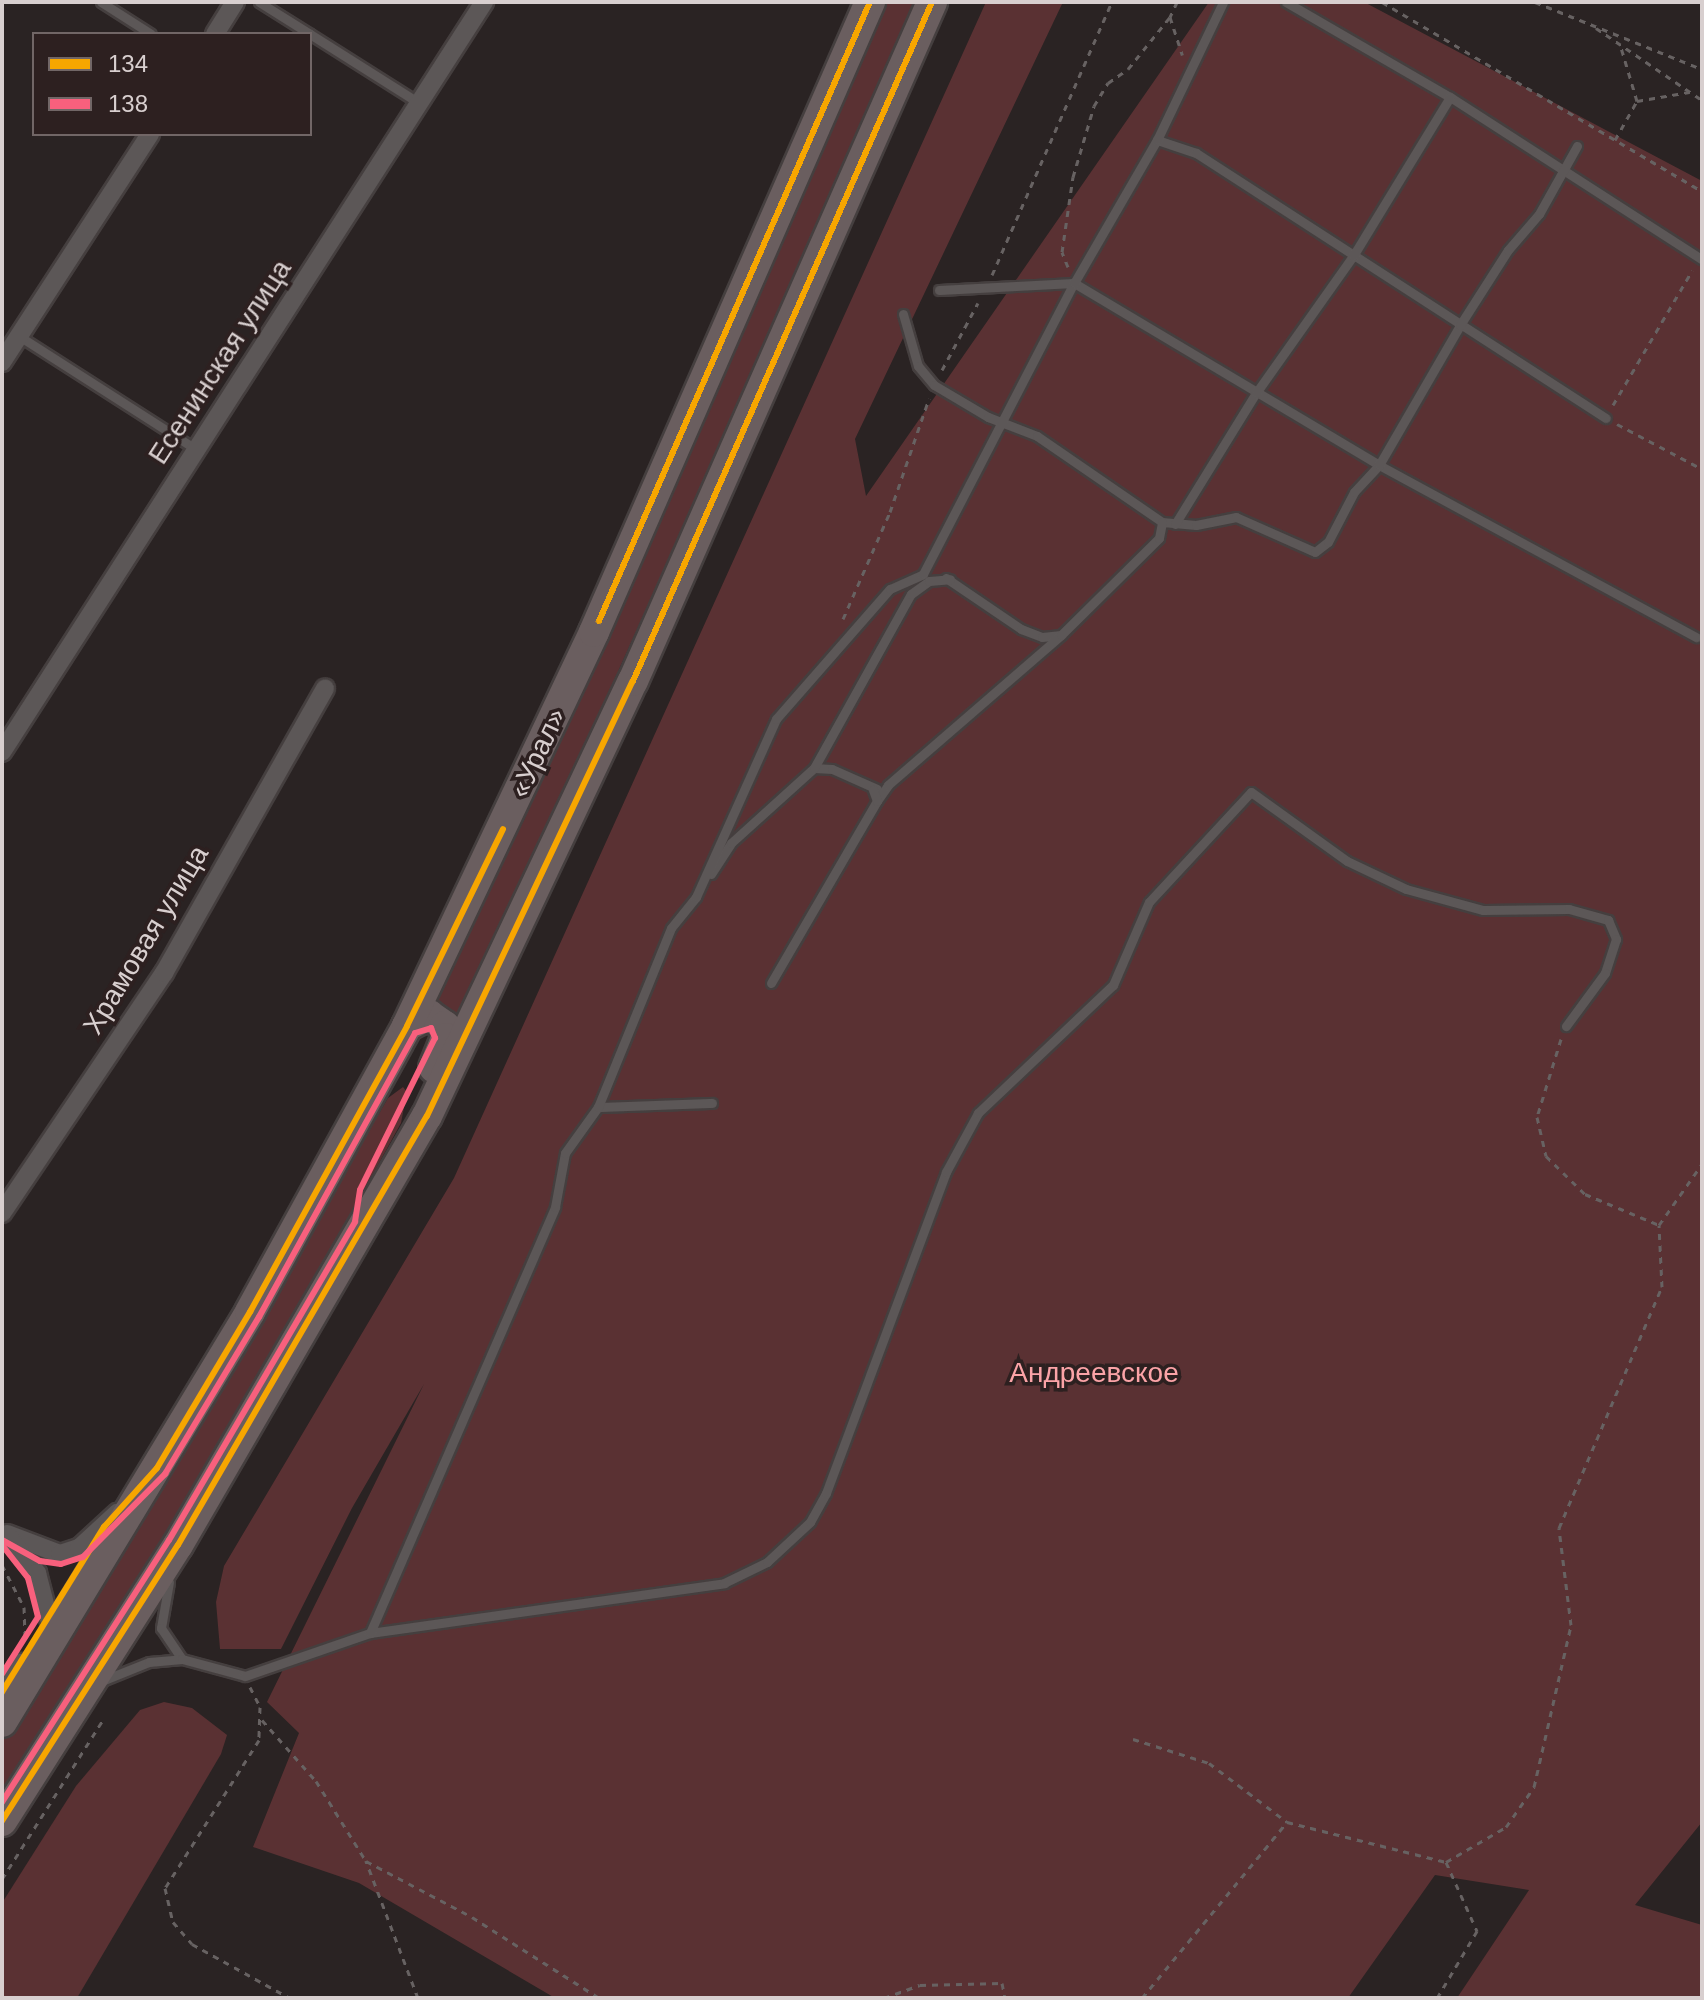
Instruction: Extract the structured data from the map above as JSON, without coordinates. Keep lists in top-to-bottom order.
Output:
{
  "streets": {
    "main road": ["«Урал»"],
    "street": ["Есенинская улица", "Храмовая улица"]
  },
  "parks": ["Андреевское"],
  "lines": ["transit line 134", "transit line 138"],
  "legend": ["134", "138"]
}
